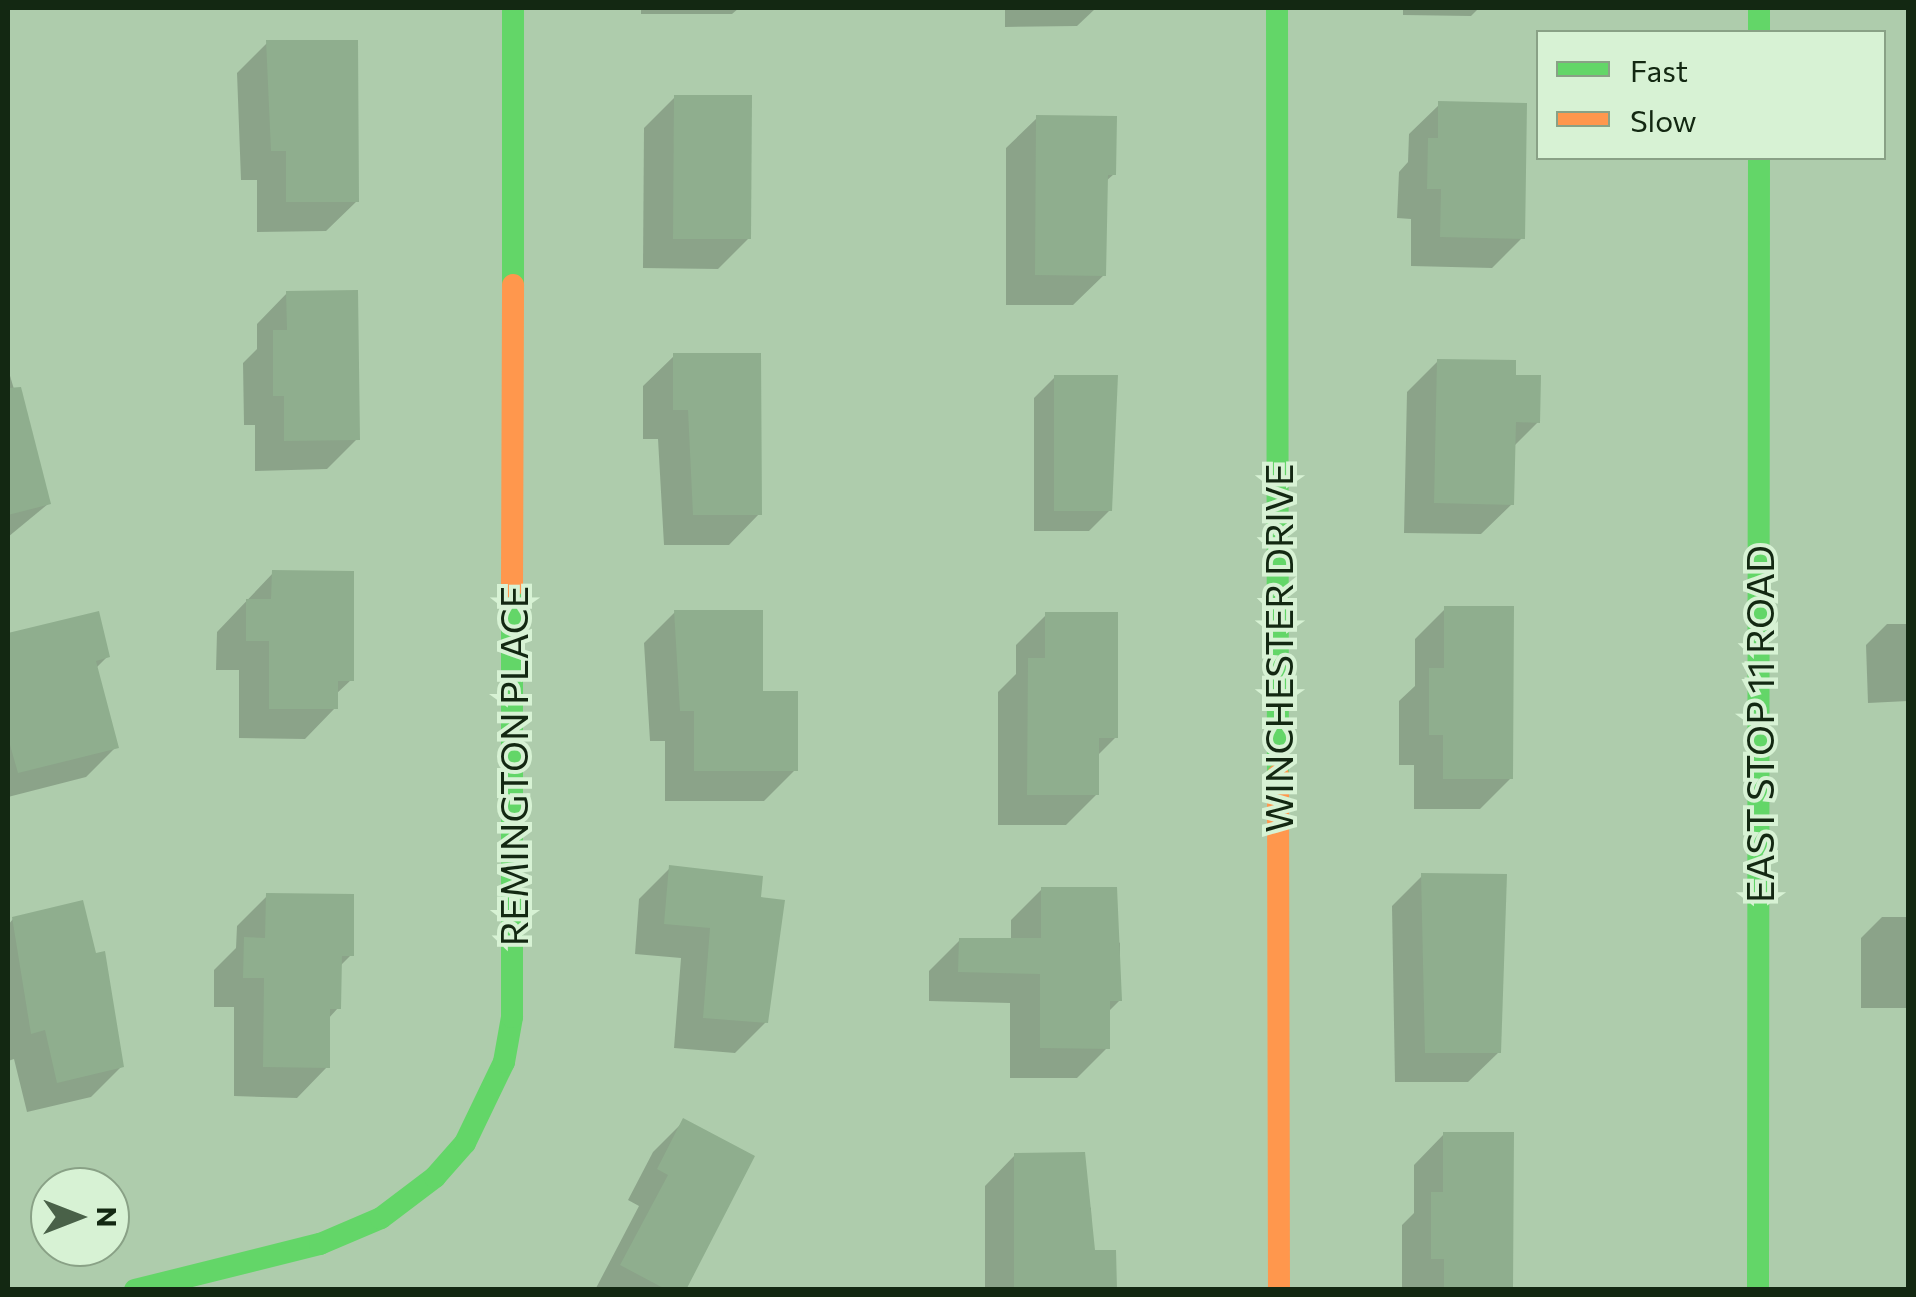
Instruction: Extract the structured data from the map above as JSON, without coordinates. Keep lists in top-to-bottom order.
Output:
{
  "streets": {
    "street": ["WINCHESTER DRIVE", "EAST STOP 11 ROAD", "REMINGTON PLACE"]
  },
  "legend": ["Fast", "Slow"],
  "north": "right"
}
